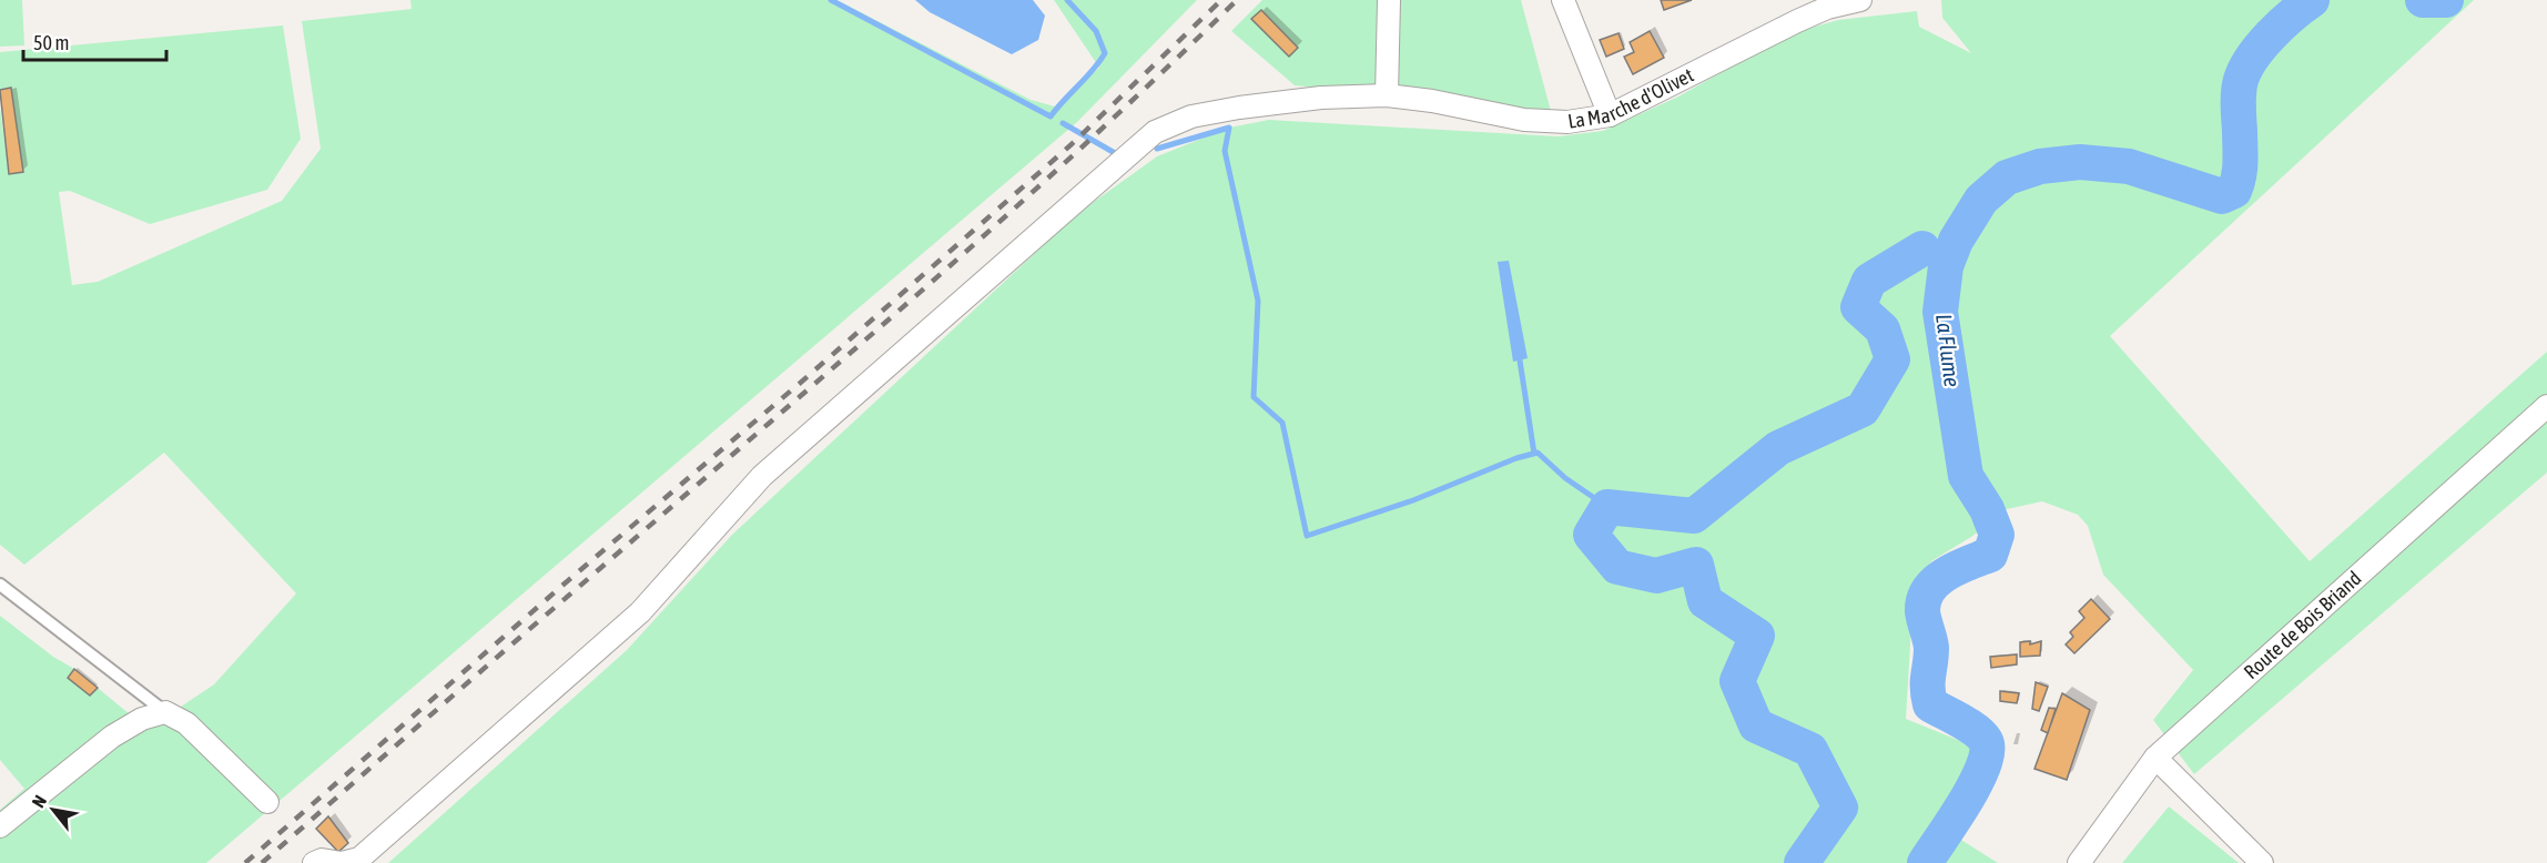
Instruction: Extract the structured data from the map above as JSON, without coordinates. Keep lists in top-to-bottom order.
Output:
{
  "streets": {
    "street": ["La Marche d'Olivet", "Route de Bois Briand"]
  },
  "water": ["La Flume"],
  "scale_bar": "50 m",
  "north": "top left"
}
